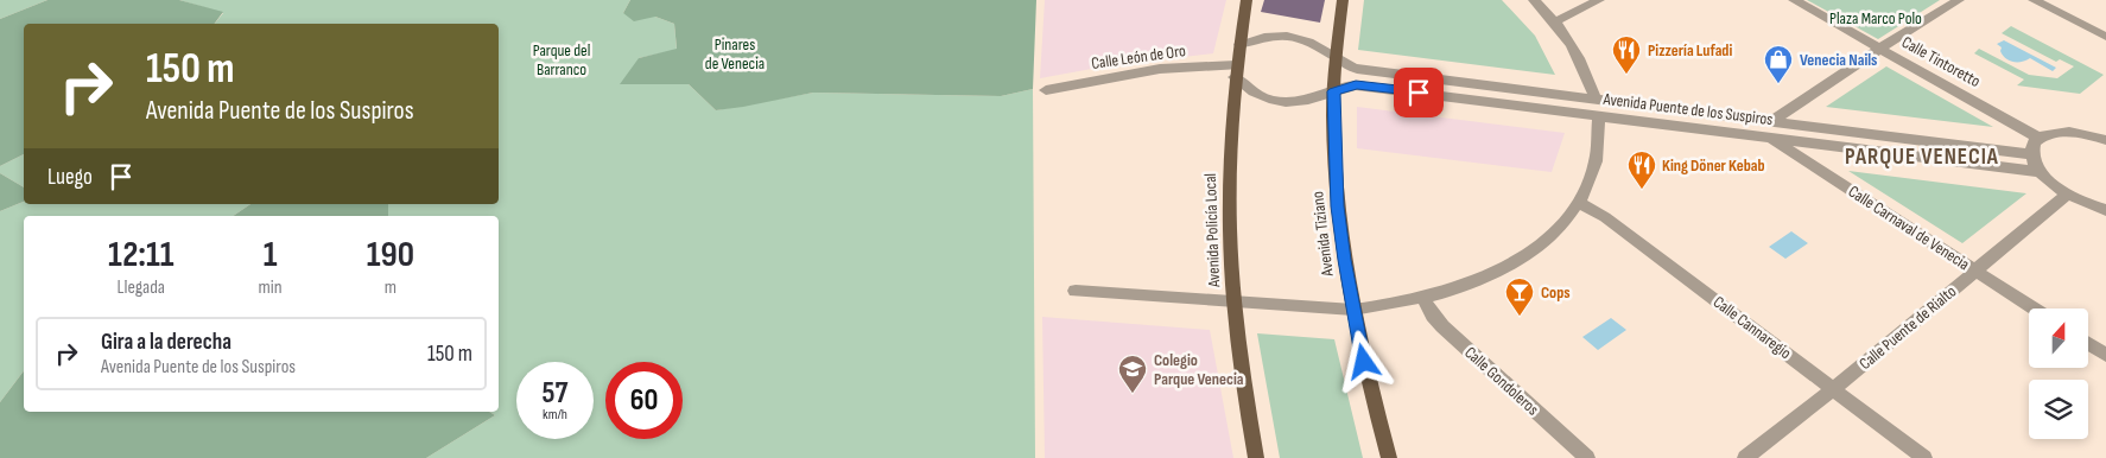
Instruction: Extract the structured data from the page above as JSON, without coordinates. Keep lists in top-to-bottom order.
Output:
{
  "streets": {
    "main road": ["Avenida Policía Local", "Avenida Tiziano"],
    "street": [
      "Calle León de Oro",
      "Calle Tintoretto",
      "Avenida Puente de los Suspiros",
      "Calle Carnaval de Venecia",
      "Calle Cannaregio",
      "Calle Puente de Rialto",
      "Calle Gondoleros"
    ]
  },
  "crossings": [
    ["Calle León de Oro", "Avenida Puente de los Suspiros"],
    ["Calle León de Oro", "Avenida Policía Local"],
    ["Calle León de Oro", "Avenida Tiziano"],
    ["Avenida Puente de los Suspiros", "Calle Carnaval de Venecia"],
    ["Avenida Puente de los Suspiros", "Avenida Policía Local"],
    ["Avenida Puente de los Suspiros", "Avenida Tiziano"],
    ["Calle Carnaval de Venecia", "Calle Puente de Rialto"],
    ["Avenida Policía Local", "Avenida Tiziano"],
    ["Calle Cannaregio", "Calle Puente de Rialto"]
  ],
  "districts": ["PARQUE VENECIA"],
  "parks": ["Plaza Marco Polo", "Pinares de Venecia", "Parque del Barranco"],
  "places": {
    "restaurant": ["Pizzería Lufadi", "King Döner Kebab"],
    "shop": ["Venecia Nails"],
    "bar": ["Cops"],
    "school or university": ["Colegio Parque Venecia"]
  },
  "north": "top",
  "page": {
    "turn": ["150 m", "Avenida Puente de los Suspiros"],
    "then": "Luego",
    "eta": [
      "12:11",
      "Llegada",
      "1",
      "min",
      "190",
      "m"
    ],
    "list": [
      {
        "name": "Gira a la derecha",
        "note": "Avenida Puente de los Suspiros",
        "value": "150 m"
      }
    ],
    "speed": "57 km/h",
    "limit": "60"
  }
}
